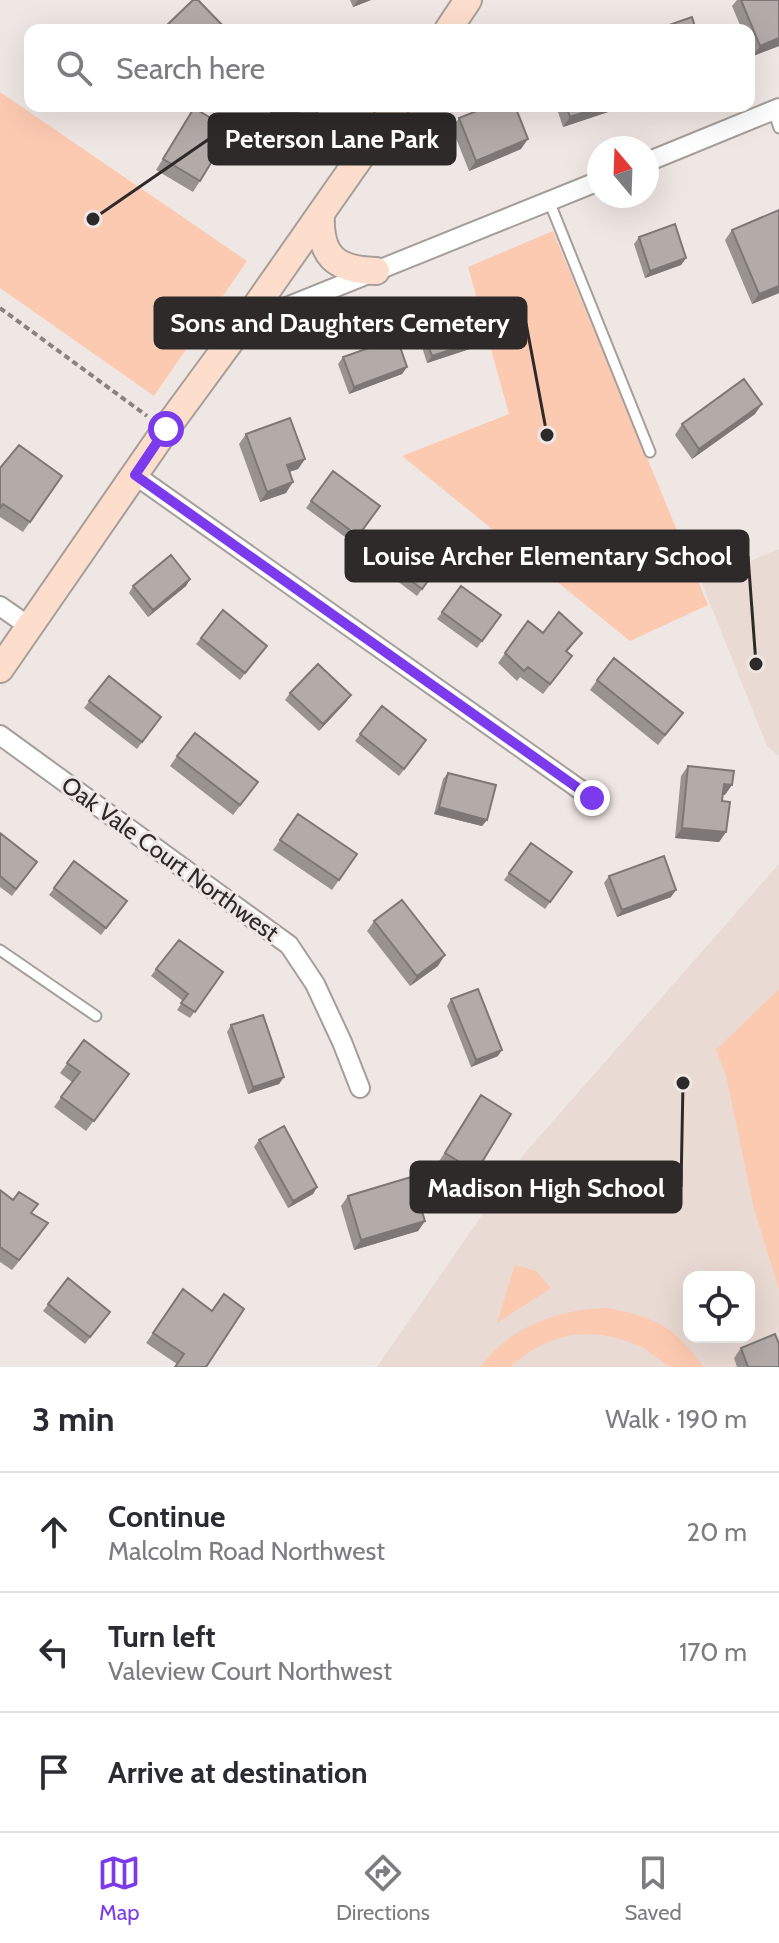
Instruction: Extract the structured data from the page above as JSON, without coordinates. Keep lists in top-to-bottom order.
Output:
{
  "streets": {
    "street": ["Oak Vale Court Northwest"]
  },
  "places": [
    "Peterson Lane Park",
    "Sons and Daughters Cemetery",
    "Louise Archer Elementary School",
    "Madison High School"
  ],
  "north": "top",
  "page": {
    "search": "Search here",
    "heading": ["3 min", "Walk · 190 m"],
    "list": [
      ["Continue", "Malcolm Road Northwest", "20 m"],
      ["Turn left", "Valeview Court Northwest", "170 m"],
      "Arrive at destination"
    ],
    "nav": ["Map", "Directions", "Saved"]
  }
}
